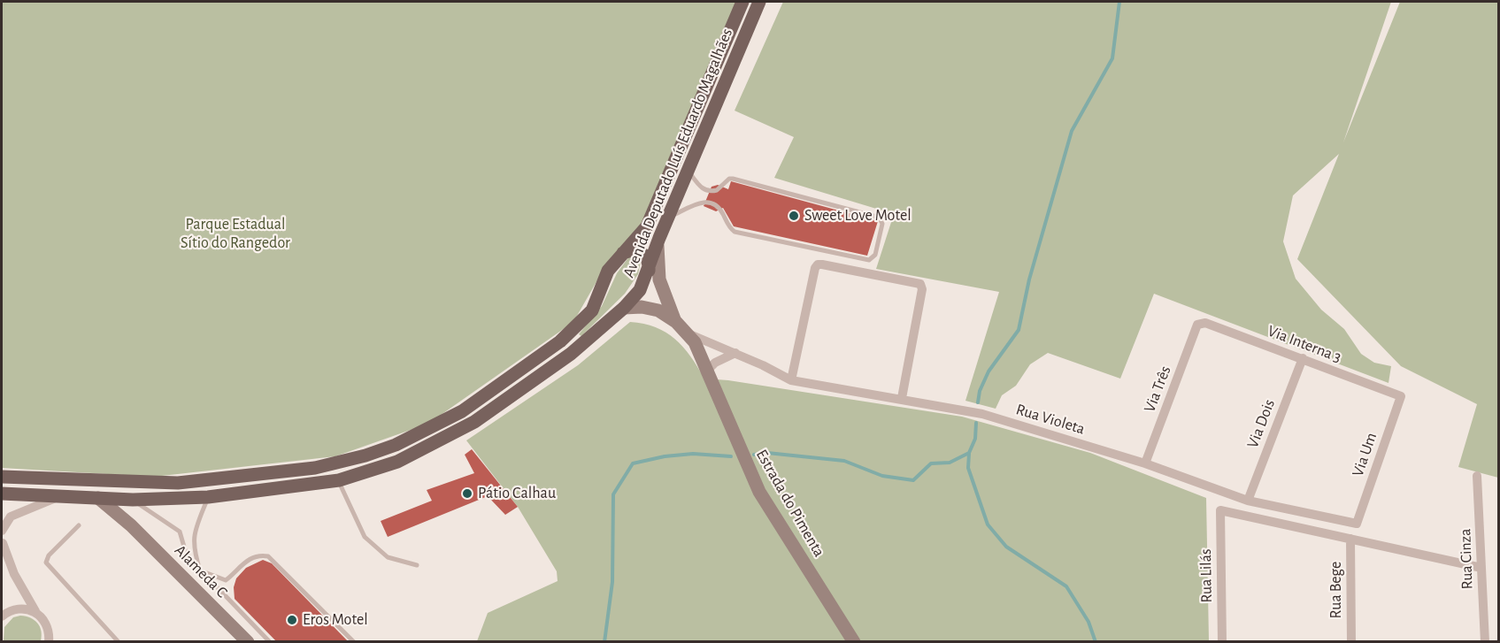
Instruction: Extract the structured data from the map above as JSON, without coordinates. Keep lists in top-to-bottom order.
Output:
{
  "streets": {
    "main road": ["Avenida Deputado Luís Eduardo Magalhães", "Estrada do Pimenta", "Alameda C"],
    "street": [
      "Via Interna 3",
      "Via Três",
      "Rua Violeta",
      "Via Dois",
      "Via Um",
      "Rua Cinza",
      "Rua Lilás",
      "Rua Bege"
    ]
  },
  "crossings": [
    ["Avenida Deputado Luís Eduardo Magalhães", "Estrada do Pimenta"],
    ["Avenida Deputado Luís Eduardo Magalhães", "Alameda C"],
    ["Via Interna 3", "Via Três"],
    ["Via Interna 3", "Via Dois"],
    ["Via Interna 3", "Via Um"],
    ["Via Três", "Rua Violeta"],
    ["Rua Violeta", "Via Dois"],
    ["Rua Violeta", "Via Um"],
    ["Rua Violeta", "Estrada do Pimenta"],
    ["Rua Lilás", "Rua Bege"]
  ],
  "parks": ["Parque Estadual Sítio do Rangedor"],
  "places": ["Sweet Love Motel", "Pátio Calhau", "Eros Motel"]
}
